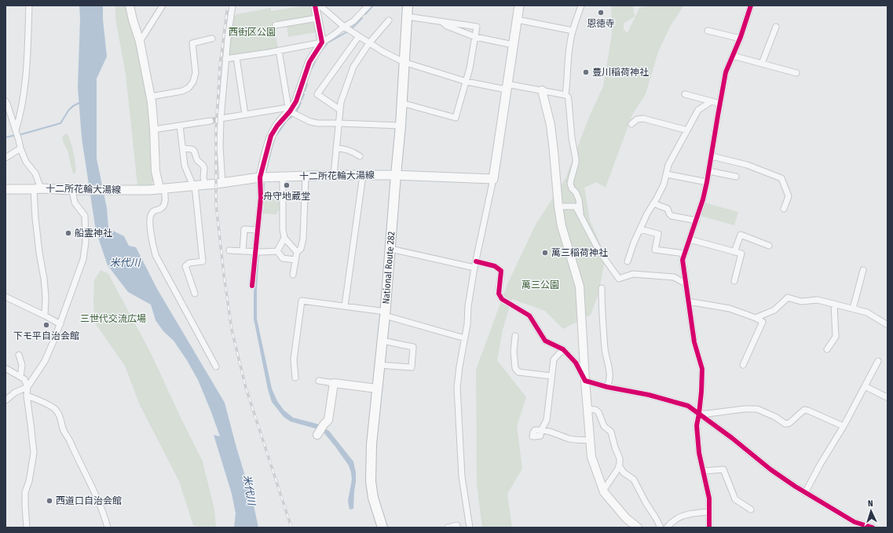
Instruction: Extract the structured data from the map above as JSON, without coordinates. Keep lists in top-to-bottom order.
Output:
{
  "streets": {
    "highway": ["National Route 282"],
    "main road": ["十二所花輪大湯線"]
  },
  "crossings": [
    ["十二所花輪大湯線", "National Route 282"]
  ],
  "water": ["米代川"],
  "parks": ["西街区公園", "萬三公園", "三世代交流広場"],
  "places": [
    "恩徳寺",
    "豊川稲荷神社",
    "舟守地蔵堂",
    "船霊神社",
    "萬三稲荷神社",
    "下モ平自治会館",
    "西道口自治会館"
  ],
  "north": "top"
}
